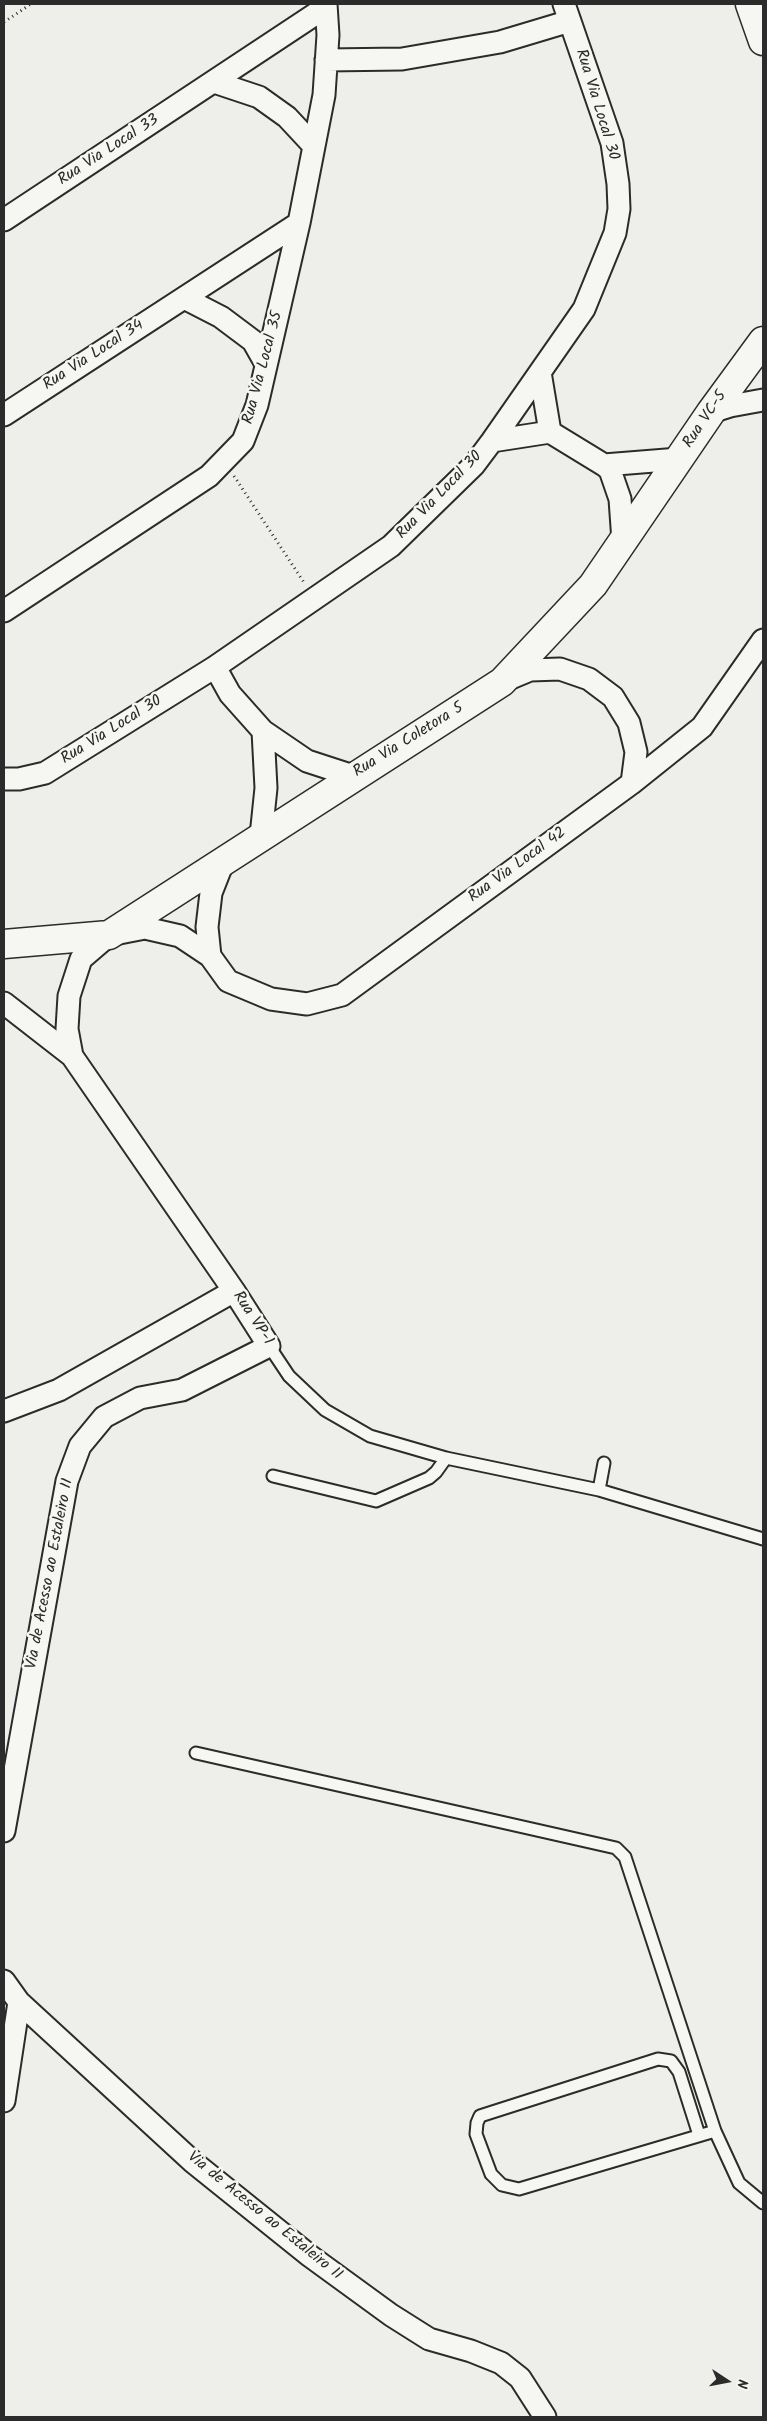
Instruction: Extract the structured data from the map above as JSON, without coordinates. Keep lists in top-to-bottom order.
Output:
{
  "streets": {
    "street": [
      "Rua Via Local 30",
      "Rua Via Local 33",
      "Rua Via Local 34",
      "Rua Via Local 35",
      "Rua VC-5",
      "Rua Via Coletora 5",
      "Rua Via Local 42",
      "Rua VP-1",
      "Via de Acesso ao Estaleiro II"
    ]
  },
  "crossings": [
    ["Rua Via Local 33", "Rua Via Local 35"],
    ["Rua Via Local 34", "Rua Via Local 35"],
    ["Rua VC-5", "Rua Via Coletora 5"],
    ["Rua Via Coletora 5", "Rua VP-1"],
    ["Rua VP-1", "Via de Acesso ao Estaleiro II"]
  ],
  "north": "right"
}
